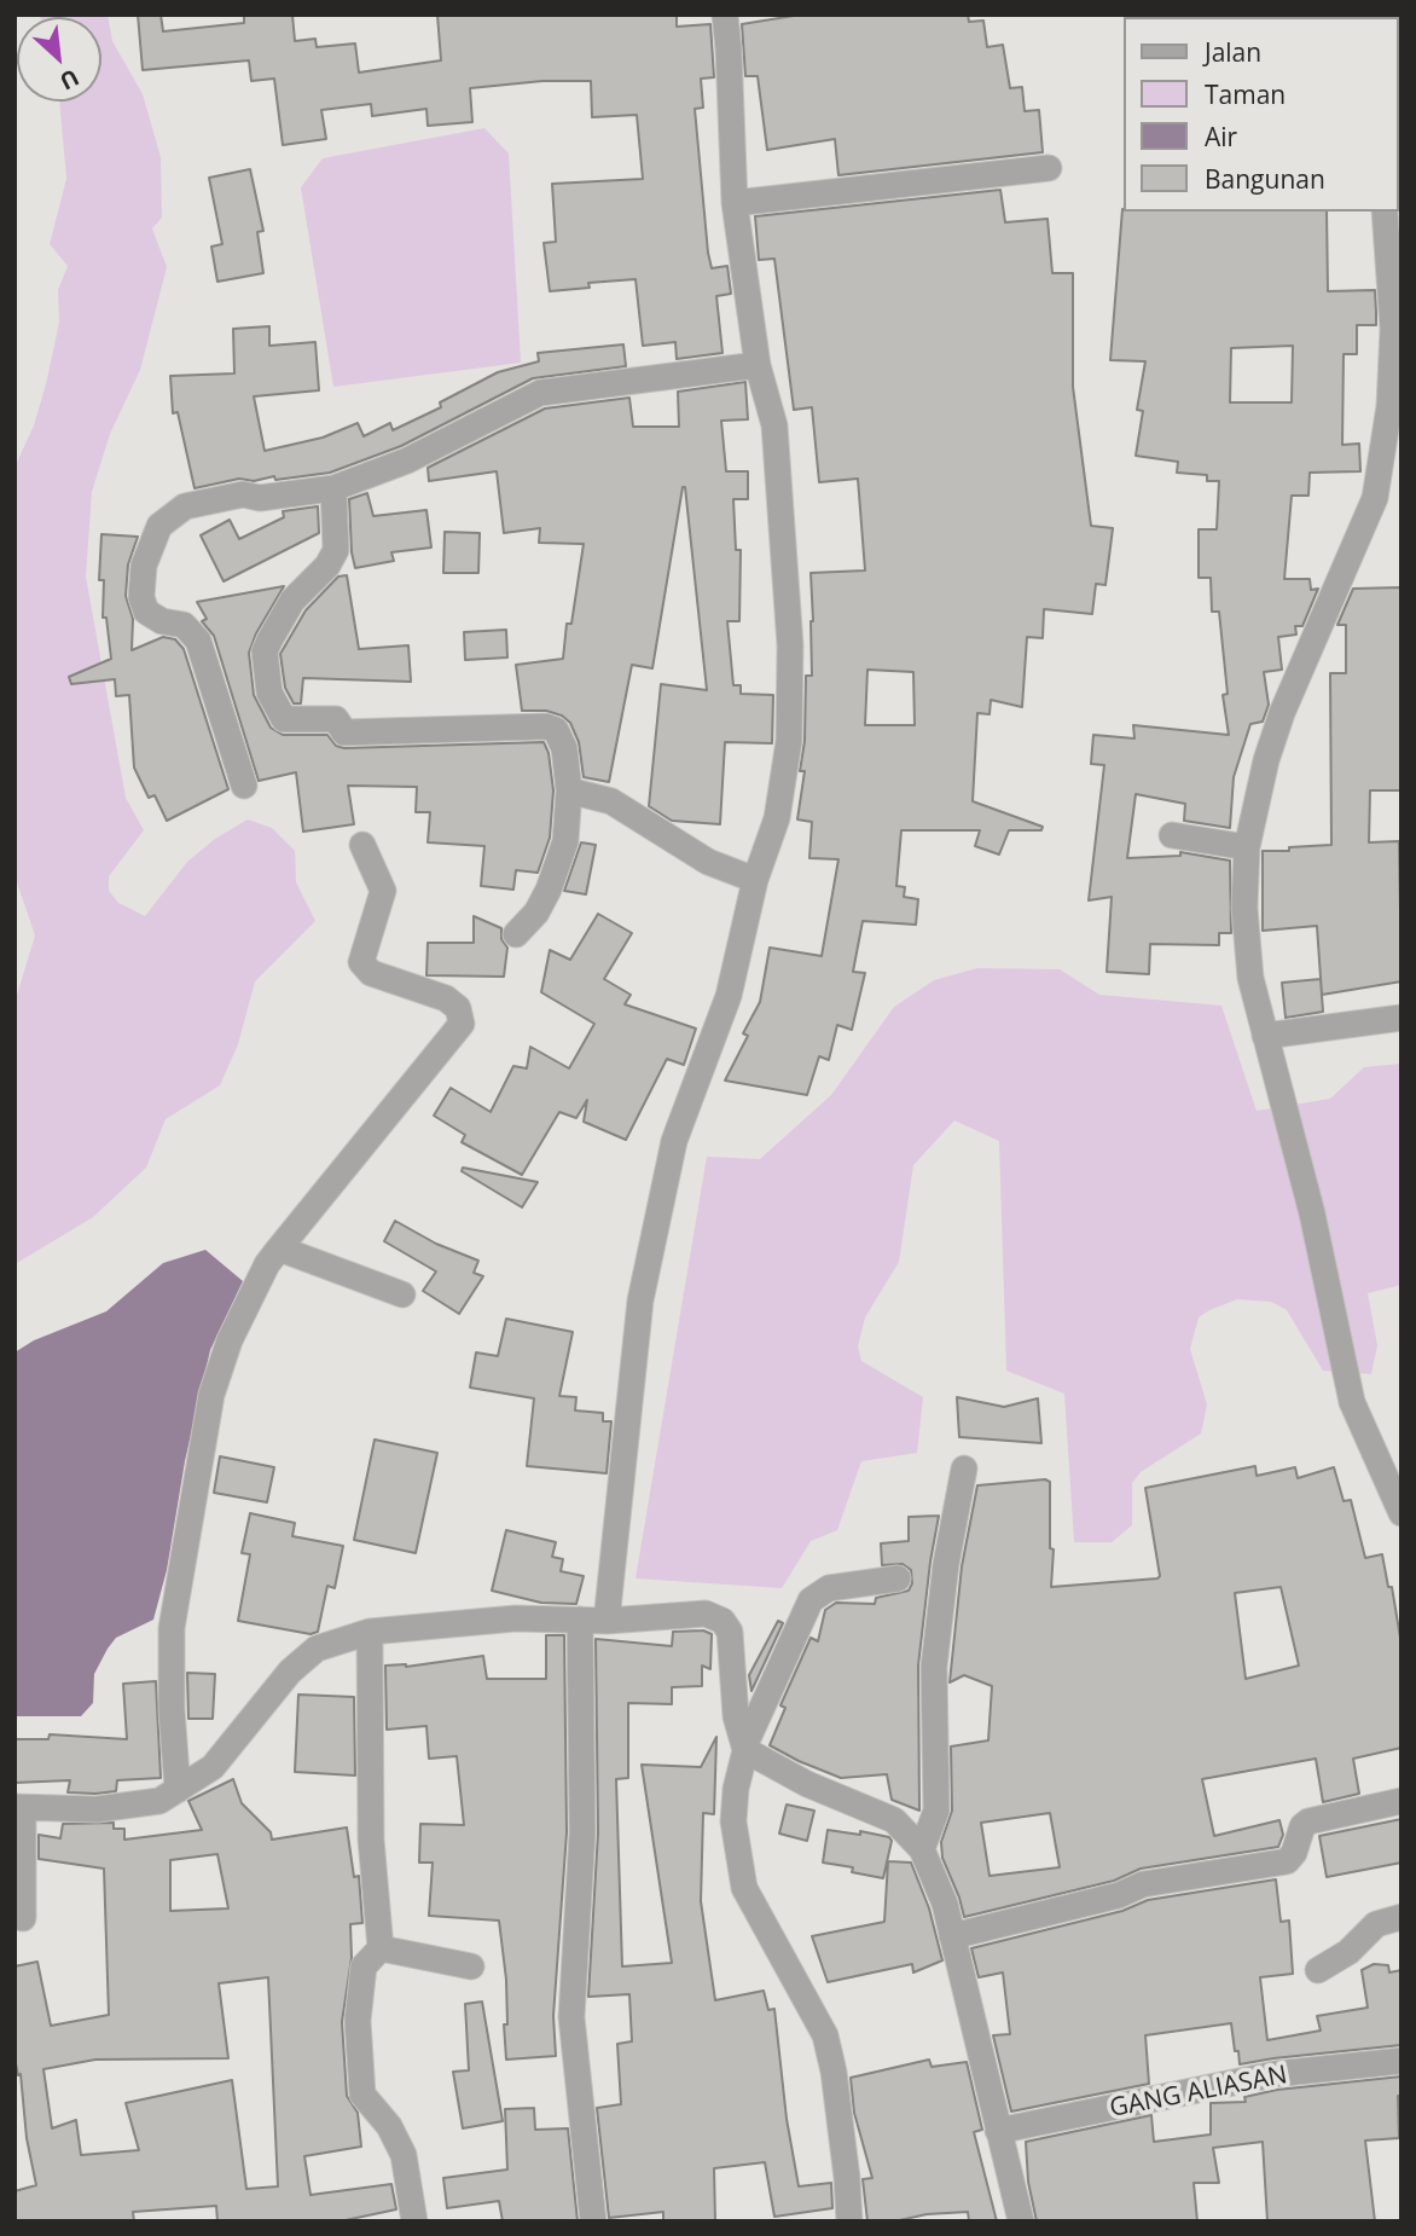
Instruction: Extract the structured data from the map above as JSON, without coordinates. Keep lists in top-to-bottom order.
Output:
{
  "streets": {
    "street": ["GANG ALIASAN"]
  },
  "legend": [
    "Jalan",
    "Taman",
    "Air",
    "Bangunan"
  ],
  "north": "bottom right"
}
